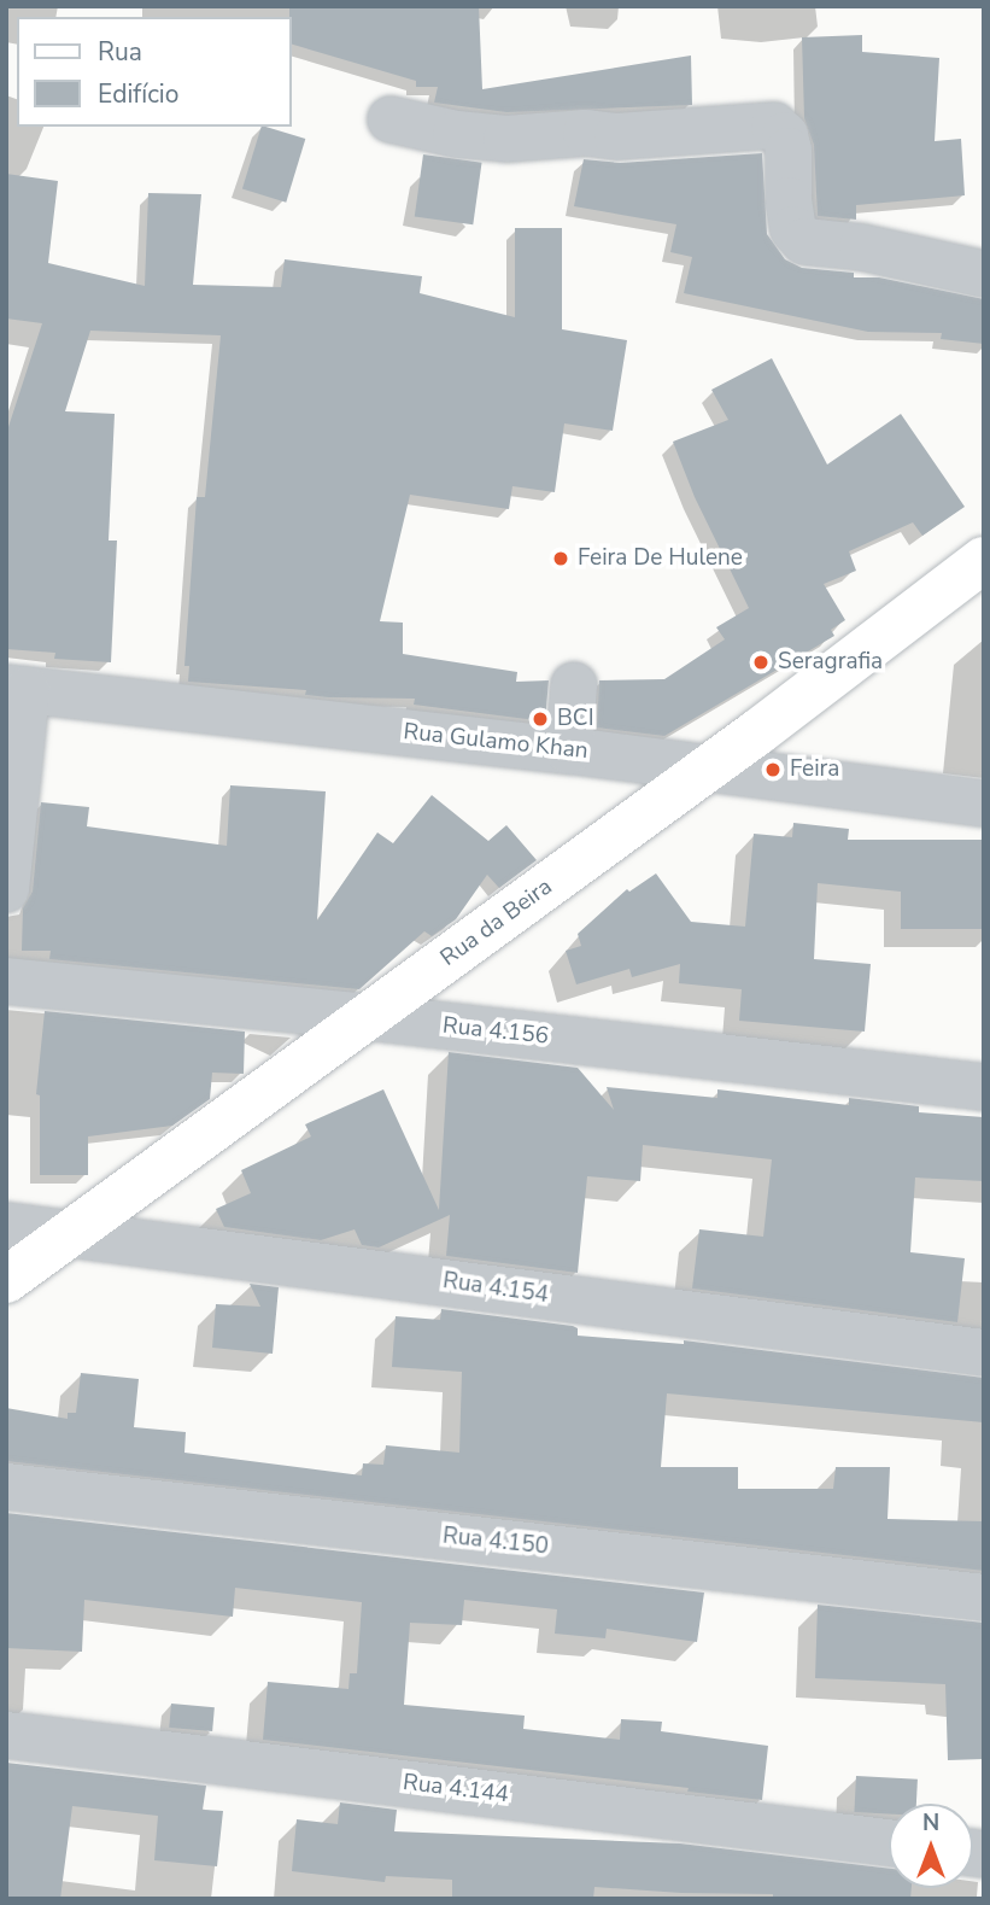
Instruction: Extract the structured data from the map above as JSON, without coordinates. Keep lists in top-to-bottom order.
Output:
{
  "streets": {
    "main road": ["Rua da Beira"],
    "street": [
      "Rua Gulamo Khan",
      "Rua 4.156",
      "Rua 4.154",
      "Rua 4.150",
      "Rua 4.144"
    ]
  },
  "crossings": [
    ["Rua Gulamo Khan", "Rua da Beira"],
    ["Rua da Beira", "Rua 4.156"],
    ["Rua da Beira", "Rua 4.154"]
  ],
  "places": [
    "Feira De Hulene",
    "Seragrafia",
    "BCI",
    "Feira"
  ],
  "legend": ["Rua", "Edifício"],
  "north": "top"
}
